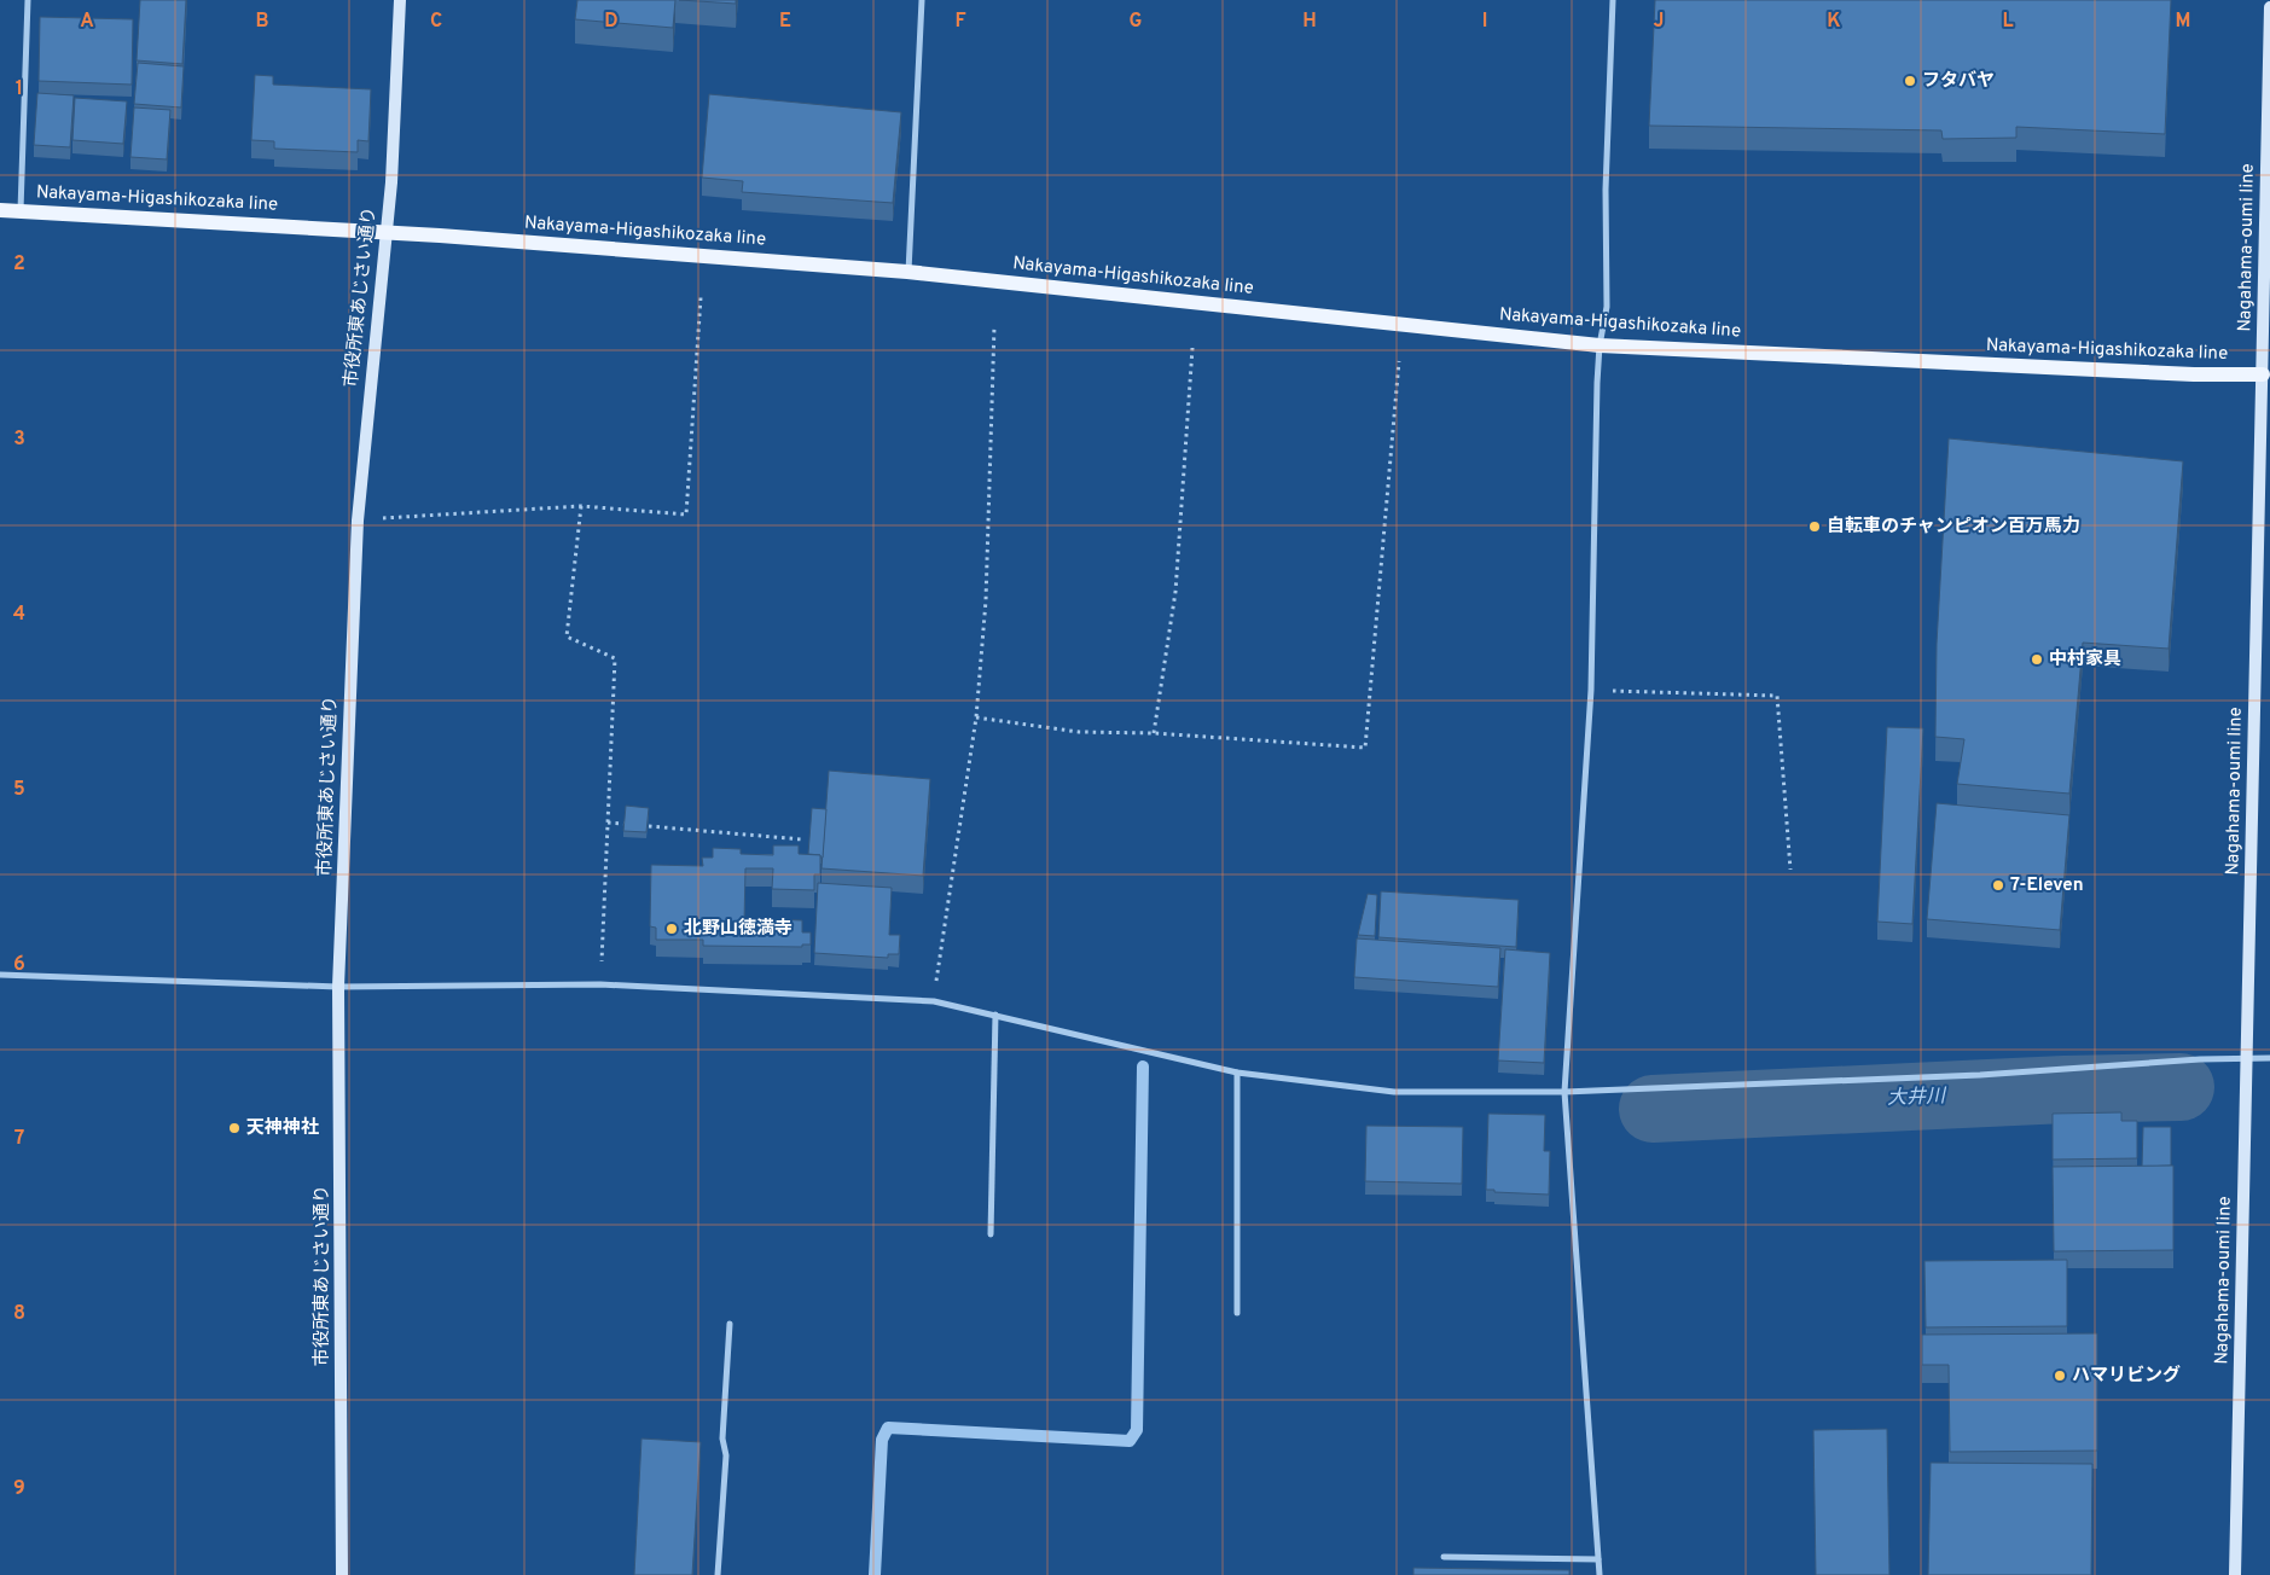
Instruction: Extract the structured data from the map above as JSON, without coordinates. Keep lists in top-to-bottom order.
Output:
{
  "streets": {
    "main road": ["Nakayama-Higashikozaka line"],
    "street": ["Nagahama-oumi line", "市役所東あじさい通り"]
  },
  "crossings": [
    ["Nakayama-Higashikozaka line", "Nagahama-oumi line"],
    ["Nakayama-Higashikozaka line", "市役所東あじさい通り"]
  ],
  "water": ["大井川"],
  "places": [
    "フタバヤ",
    "自転車のチャンピオン百万馬力",
    "中村家具",
    "7-Eleven",
    "北野山徳満寺",
    "天神神社",
    "ハマリビング"
  ],
  "grid": {
    "columns": [
      "A",
      "B",
      "C",
      "D",
      "E",
      "F",
      "G",
      "H",
      "I",
      "J",
      "K",
      "L",
      "M"
    ],
    "rows": [
      "1",
      "2",
      "3",
      "4",
      "5",
      "6",
      "7",
      "8",
      "9"
    ]
  }
}
